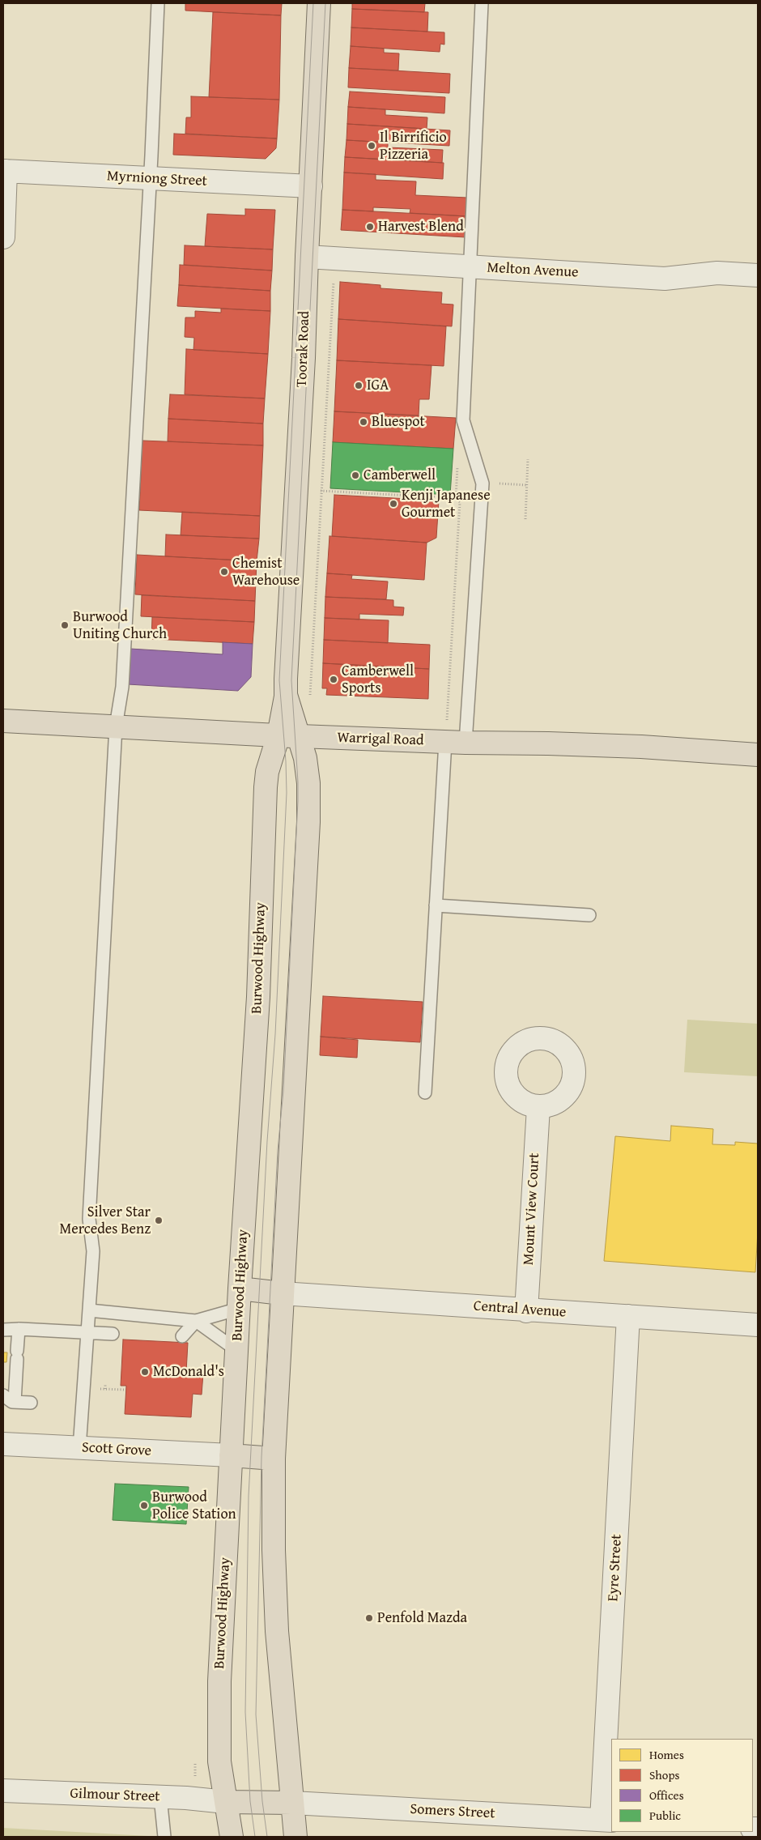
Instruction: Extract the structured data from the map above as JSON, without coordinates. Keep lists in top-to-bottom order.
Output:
{
  "streets": {
    "main road": ["Toorak Road", "Warrigal Road", "Burwood Highway"],
    "street": [
      "Myrniong Street",
      "Melton Avenue",
      "Mount View Court",
      "Central Avenue",
      "Scott Grove",
      "Eyre Street",
      "Gilmour Street",
      "Somers Street"
    ]
  },
  "crossings": [
    ["Myrniong Street", "Toorak Road"],
    ["Melton Avenue", "Toorak Road"],
    ["Toorak Road", "Warrigal Road"],
    ["Toorak Road", "Burwood Highway"],
    ["Warrigal Road", "Burwood Highway"],
    ["Burwood Highway", "Scott Grove"],
    ["Burwood Highway", "Gilmour Street"],
    ["Mount View Court", "Central Avenue"],
    ["Central Avenue", "Eyre Street"],
    ["Eyre Street", "Somers Street"]
  ],
  "places": [
    "Il Birrificio Pizzeria",
    "Harvest Blend",
    "IGA",
    "Bluespot",
    "Camberwell",
    "Kenji Japanese Gourmet",
    "Chemist Warehouse",
    "Burwood Uniting Church",
    "Camberwell Sports",
    "Silver Star Mercedes Benz",
    "McDonald's",
    "Burwood Police Station",
    "Penfold Mazda"
  ],
  "legend": [
    "Homes",
    "Shops",
    "Offices",
    "Public"
  ]
}
